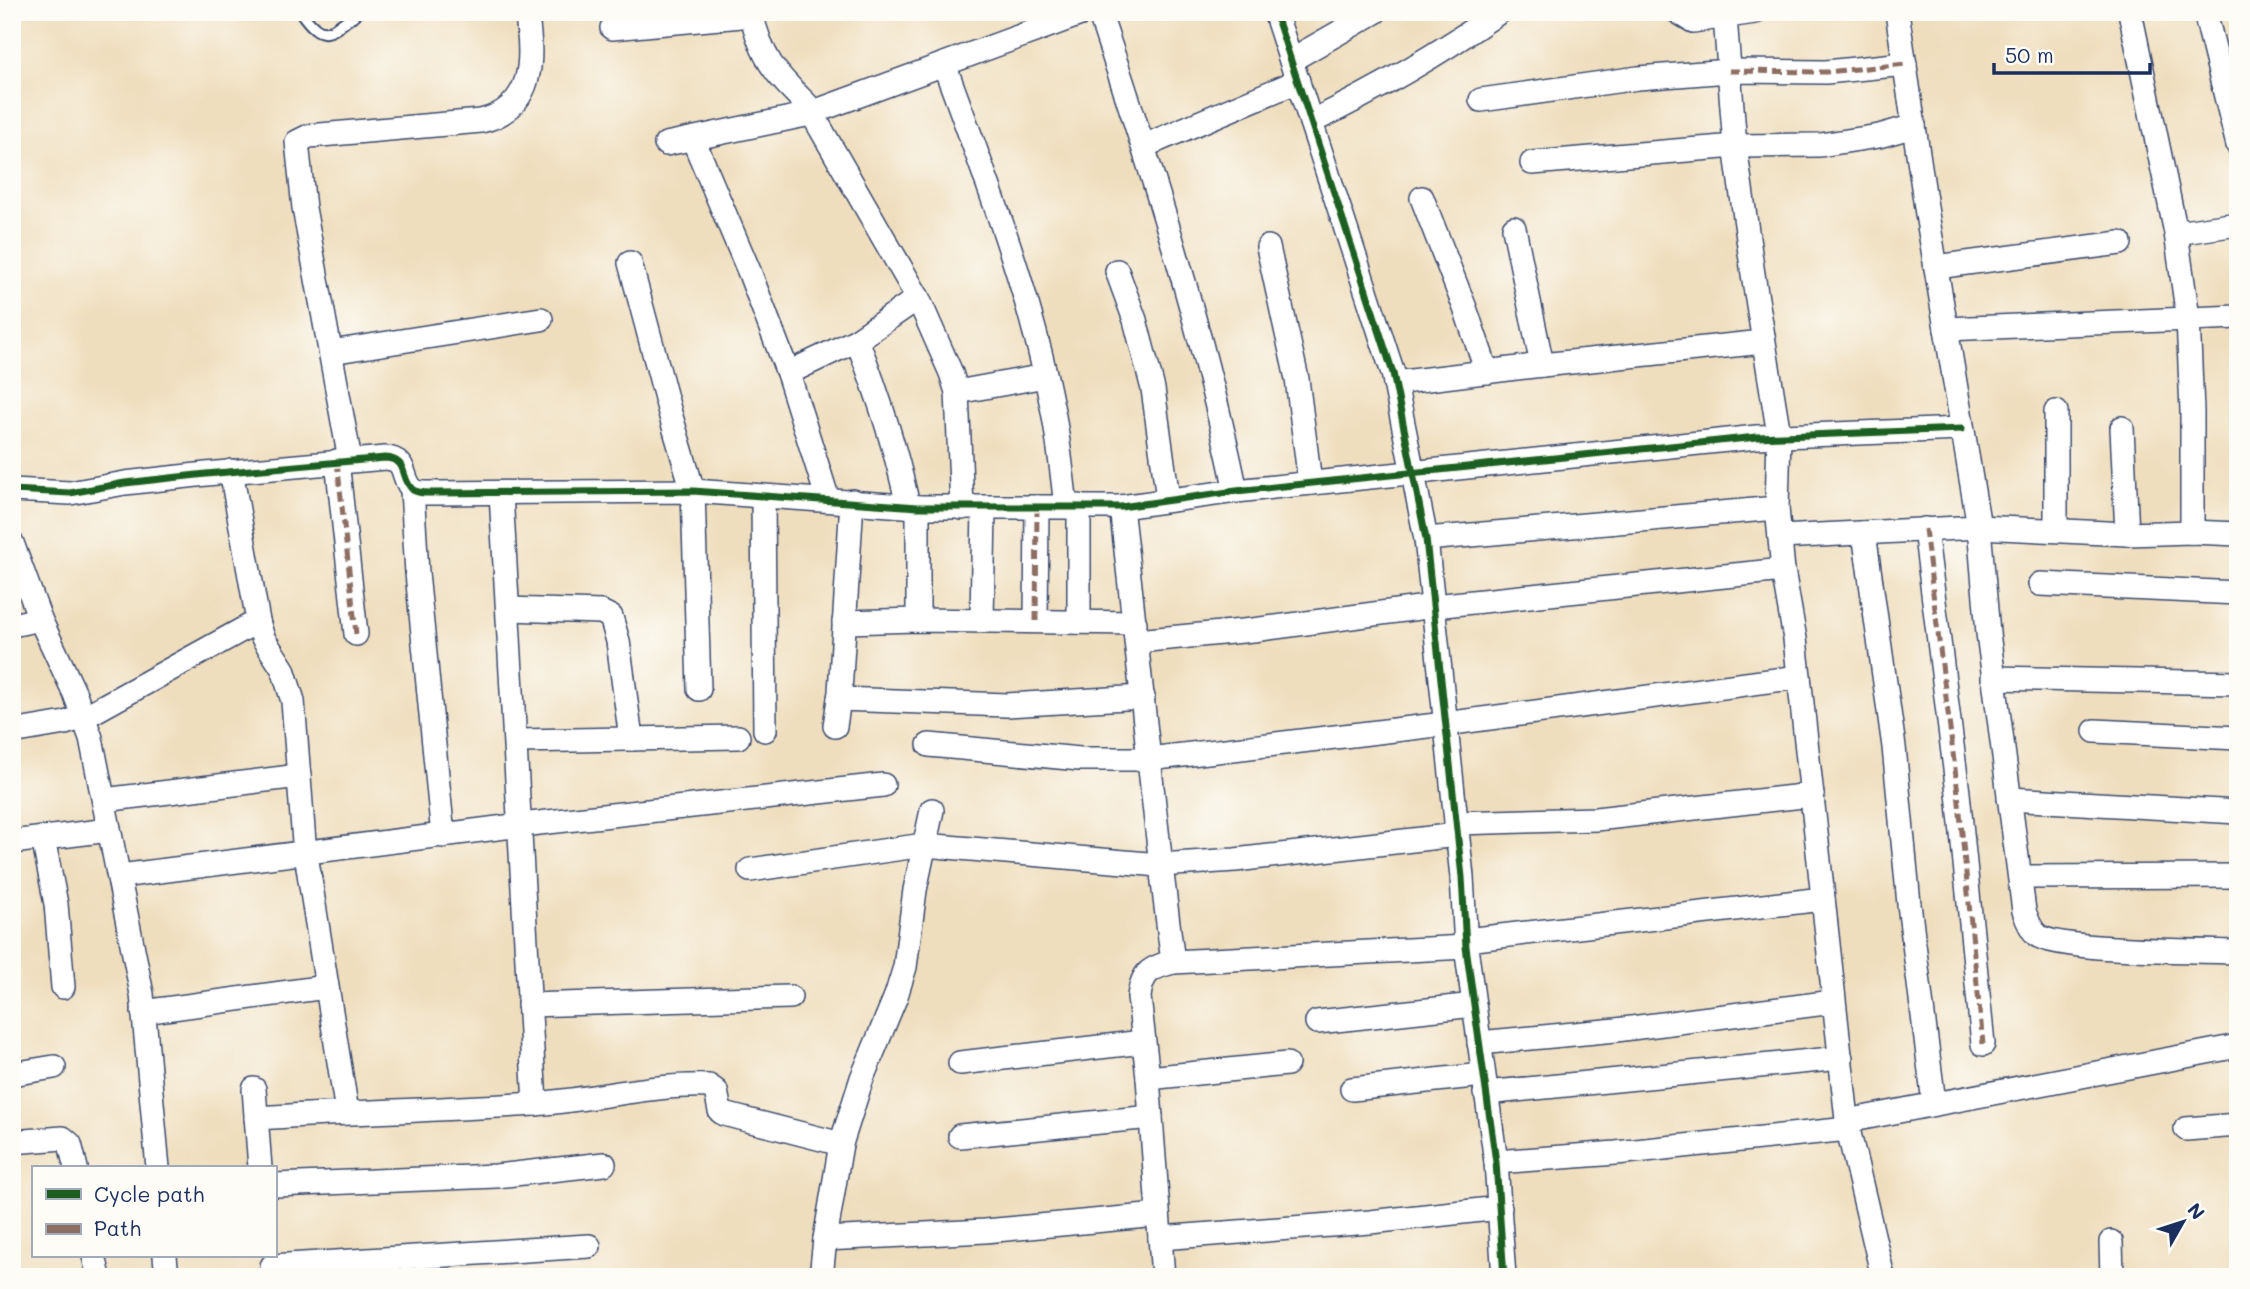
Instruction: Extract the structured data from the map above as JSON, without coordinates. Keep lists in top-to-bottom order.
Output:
{
  "legend": ["Cycle path", "Path"],
  "scale_bar": "50 m",
  "north": "top right"
}
